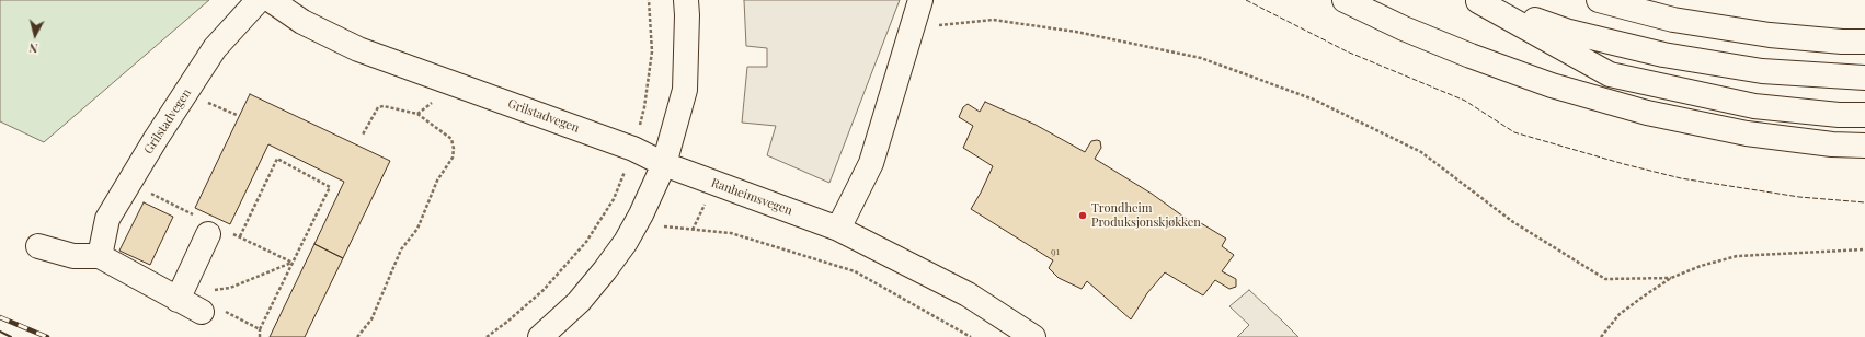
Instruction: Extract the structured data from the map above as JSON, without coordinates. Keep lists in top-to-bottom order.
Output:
{
  "streets": {
    "main road": ["Grilstadvegen", "Ranheimsvegen"]
  },
  "crossings": [
    ["Grilstadvegen", "Ranheimsvegen"]
  ],
  "places": ["Trondheim Produksjonskjøkken"],
  "house_numbers": ["91"],
  "north": "bottom"
}
